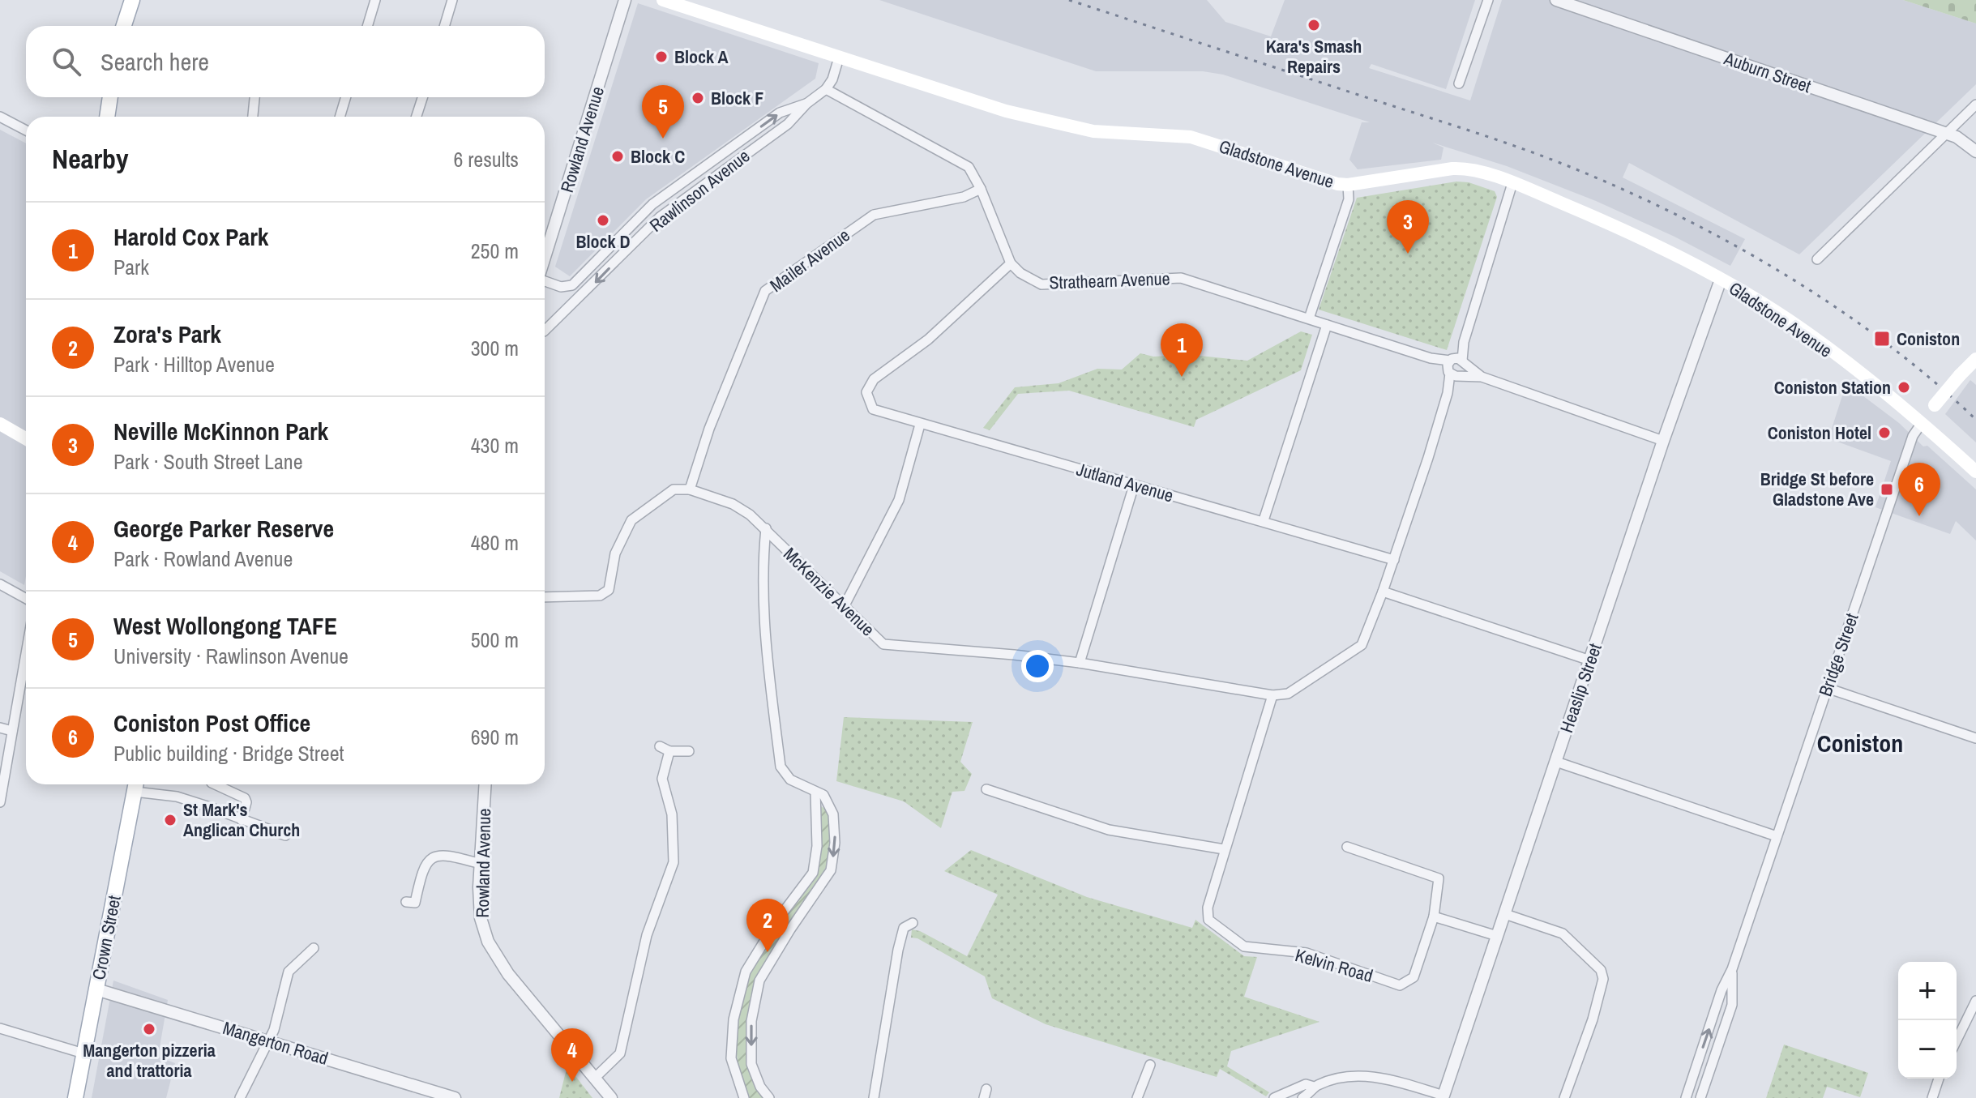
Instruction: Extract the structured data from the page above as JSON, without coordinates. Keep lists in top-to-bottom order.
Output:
{
  "streets": {
    "main road": ["Gladstone Avenue", "Bridge Street", "Crown Street"],
    "street": [
      "Auburn Street",
      "Rowland Avenue",
      "Rawlinson Avenue",
      "Mailer Avenue",
      "Strathearn Avenue",
      "Jutland Avenue",
      "McKenzie Avenue",
      "Heaslip Street",
      "Kelvin Road",
      "Mangerton Road"
    ]
  },
  "crossings": [
    ["Gladstone Avenue", "McKenzie Avenue"],
    ["Gladstone Avenue", "Bridge Street"],
    ["Gladstone Avenue", "Heaslip Street"],
    ["Mailer Avenue", "McKenzie Avenue"],
    ["Strathearn Avenue", "Jutland Avenue"],
    ["Strathearn Avenue", "McKenzie Avenue"],
    ["Jutland Avenue", "McKenzie Avenue"],
    ["McKenzie Avenue", "Kelvin Road"],
    ["Crown Street", "Mangerton Road"]
  ],
  "districts": ["Coniston"],
  "places": {
    "other": [
      "Kara's Smash Repairs",
      "Block A",
      "Block F",
      "Block C",
      "Block D",
      "Coniston Station",
      "Coniston Hotel",
      "St Mark's Anglican Church",
      "Mangerton pizzeria and trattoria"
    ],
    "transit": ["Coniston", "Bridge St before Gladstone Ave"]
  },
  "page": {
    "search": "Search here",
    "pins": [
      "5",
      "3",
      "1",
      "6",
      "2",
      "4"
    ],
    "heading": ["Nearby", "6 results"],
    "list": [
      {
        "mark": "1",
        "name": "Harold Cox Park",
        "note": "Park",
        "value": "250 m"
      },
      {
        "mark": "2",
        "name": "Zora's Park",
        "note": "Park · Hilltop Avenue",
        "value": "300 m"
      },
      {
        "mark": "3",
        "name": "Neville McKinnon Park",
        "note": "Park · South Street Lane",
        "value": "430 m"
      },
      {
        "mark": "4",
        "name": "George Parker Reserve",
        "note": "Park · Rowland Avenue",
        "value": "480 m"
      },
      {
        "mark": "5",
        "name": "West Wollongong TAFE",
        "note": "University · Rawlinson Avenue",
        "value": "500 m"
      },
      {
        "mark": "6",
        "name": "Coniston Post Office",
        "note": "Public building · Bridge Street",
        "value": "690 m"
      }
    ],
    "map_buttons": ["+", "−"]
  }
}
